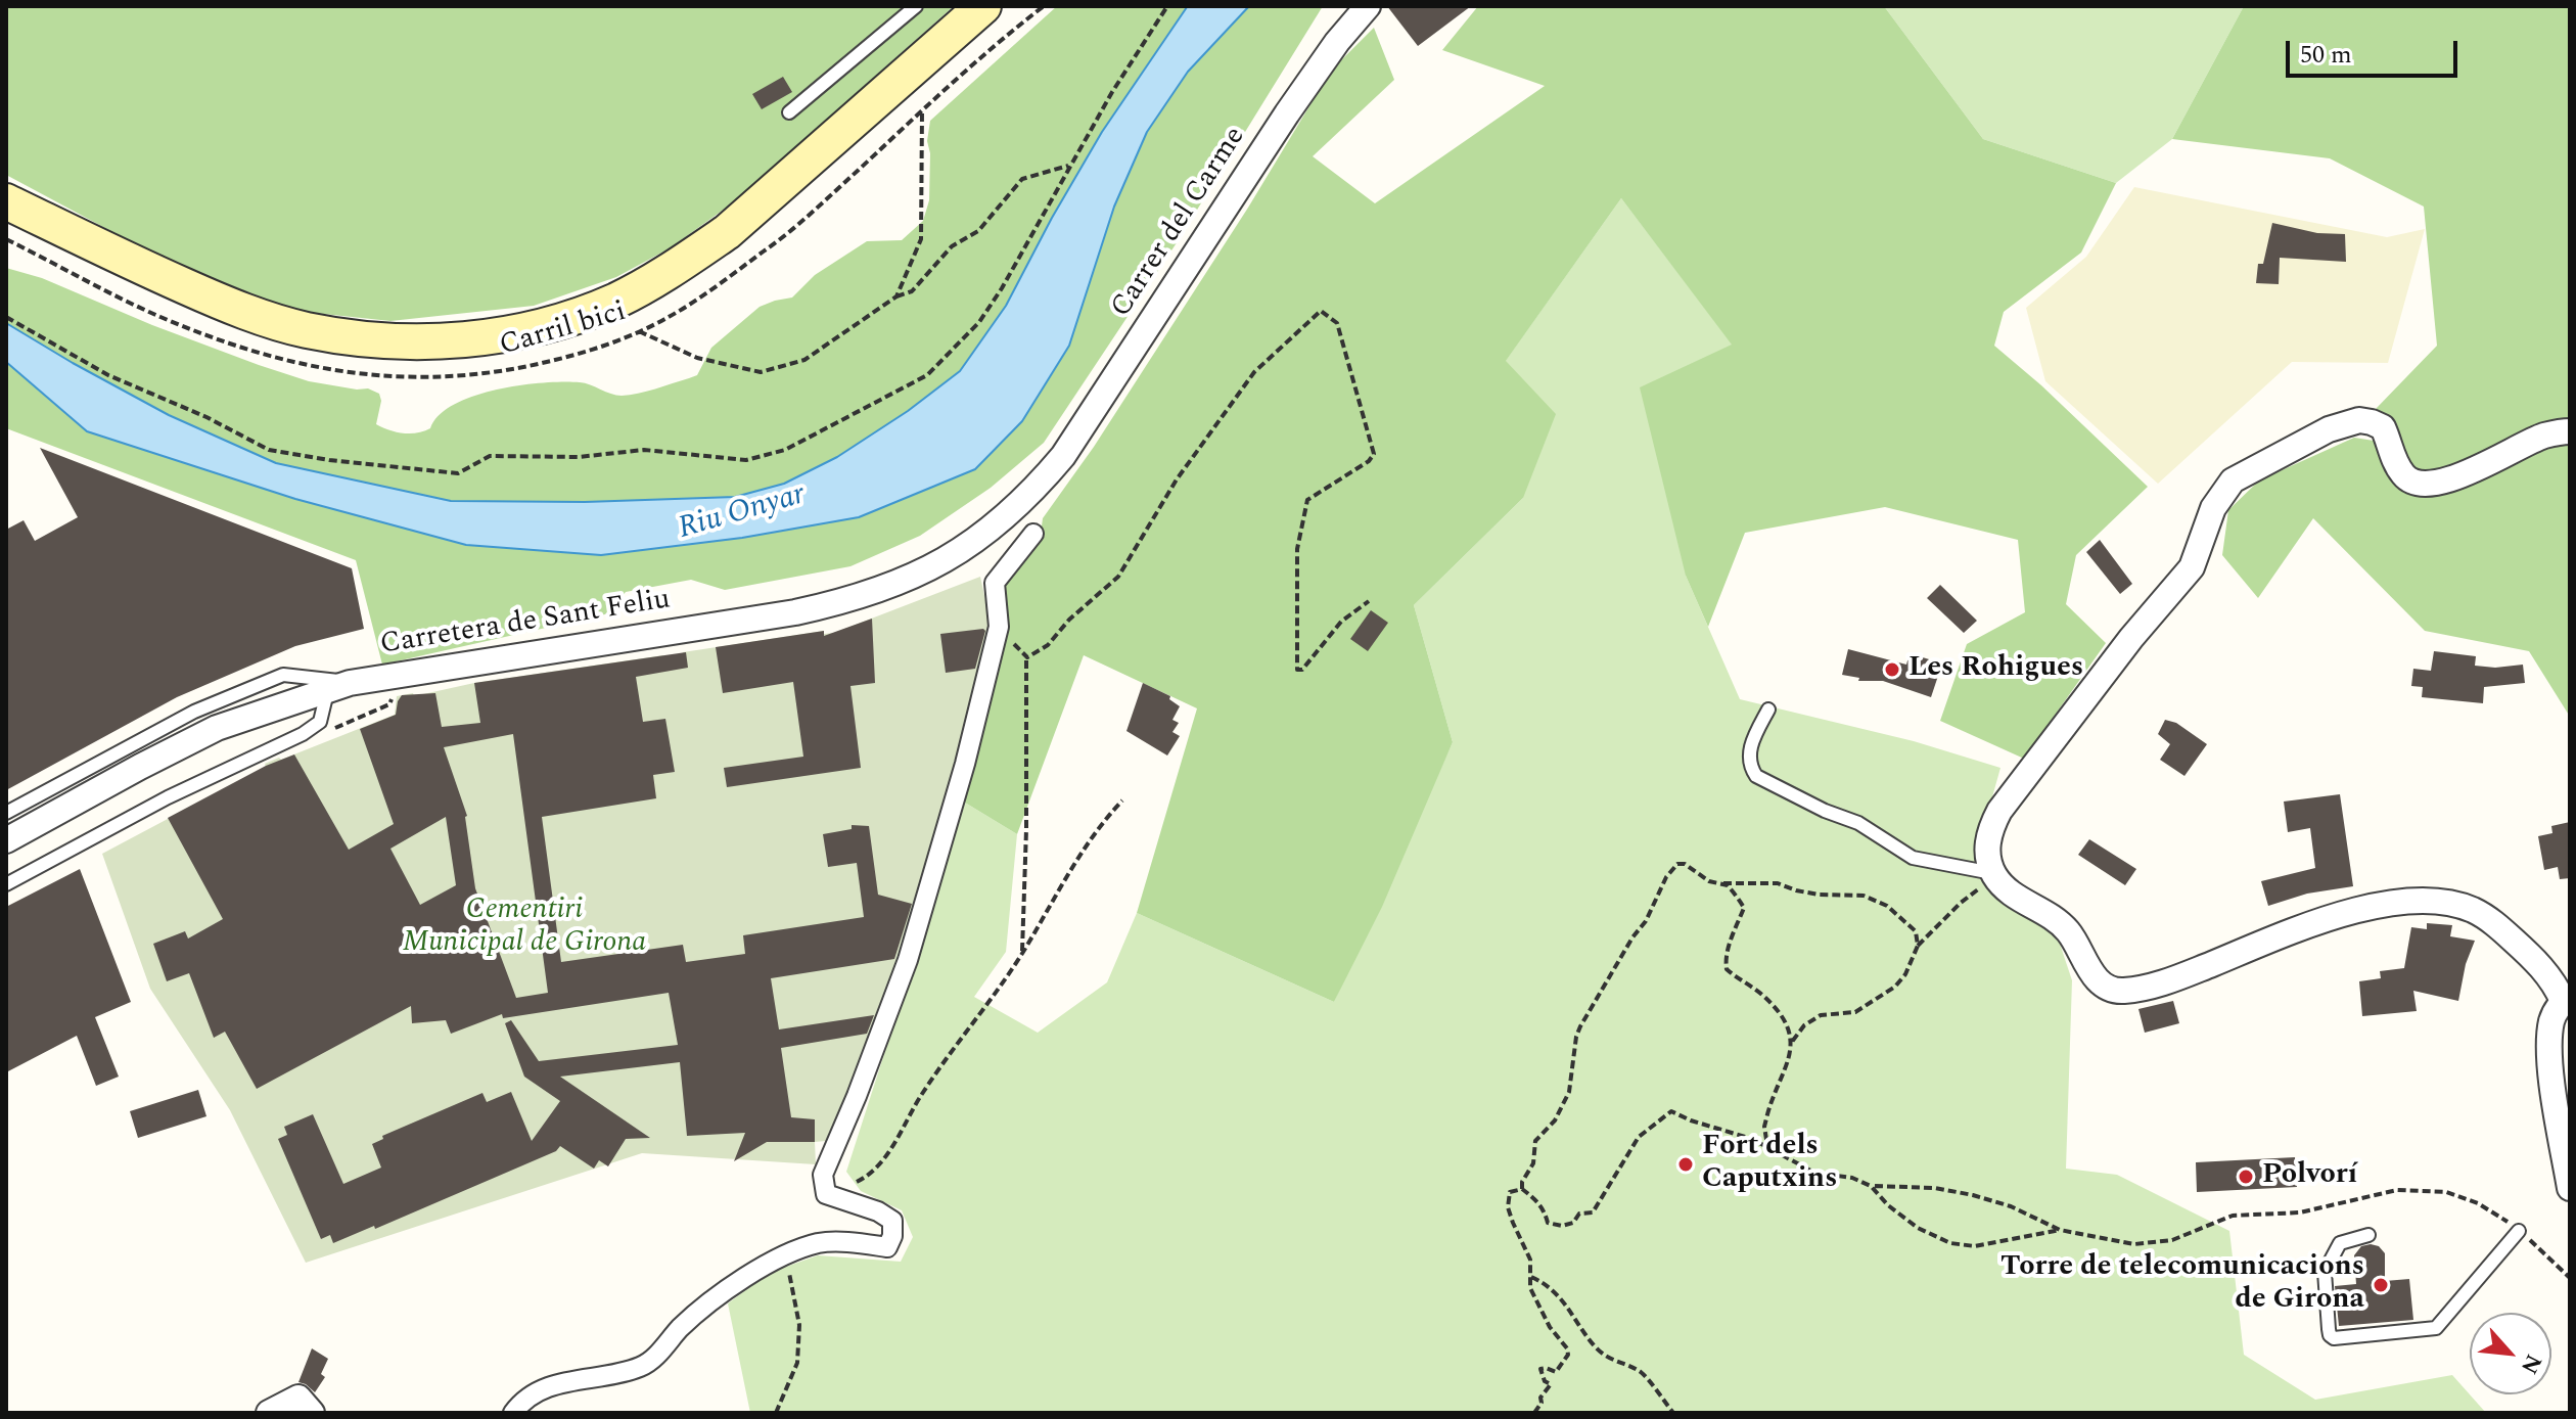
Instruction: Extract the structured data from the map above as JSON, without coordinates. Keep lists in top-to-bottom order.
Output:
{
  "streets": {
    "street": ["Carrer del Carme", "Carretera de Sant Feliu"],
    "path": ["Carril bici"]
  },
  "crossings": [
    ["Carrer del Carme", "Carretera de Sant Feliu"]
  ],
  "water": ["Riu Onyar"],
  "parks": ["Cementiri Municipal de Girona"],
  "places": [
    "Les Rohigues",
    "Fort dels Caputxins",
    "Polvorí",
    "Torre de telecomunicacions de Girona"
  ],
  "scale_bar": "50 m",
  "north": "bottom right"
}
